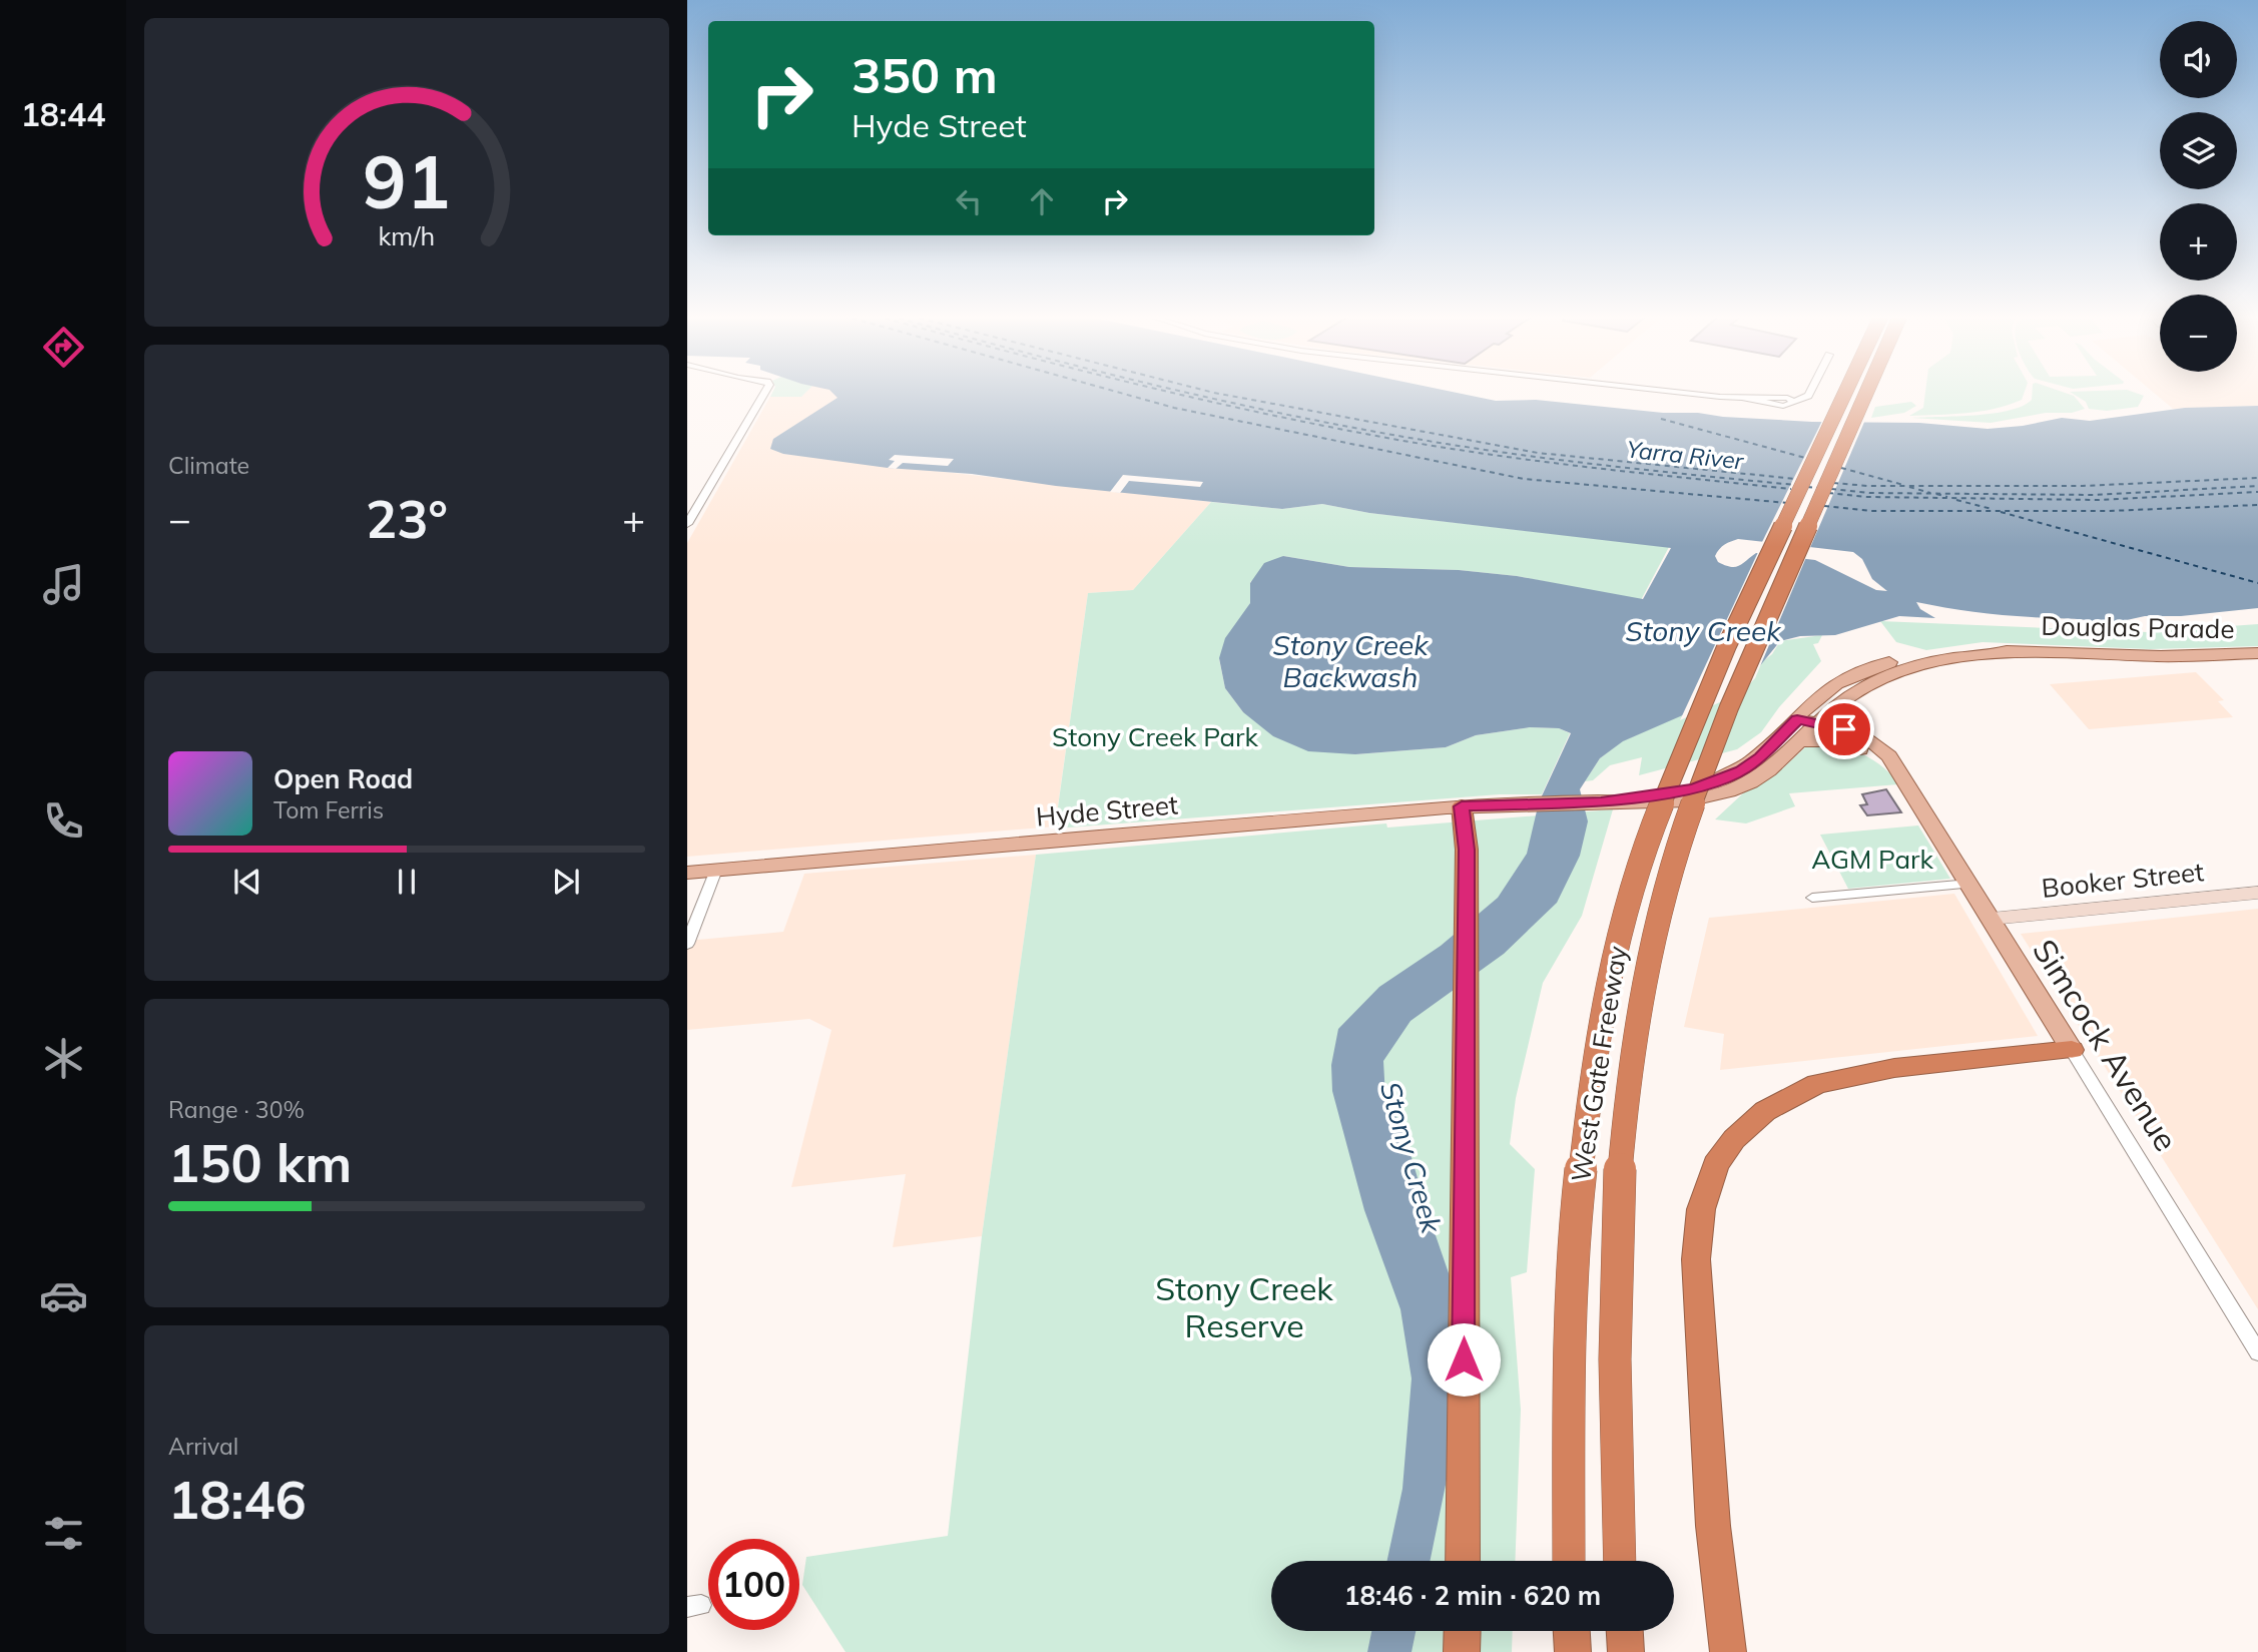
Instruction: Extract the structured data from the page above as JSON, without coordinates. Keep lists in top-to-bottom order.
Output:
{
  "streets": {
    "highway": ["West Gate Freeway"],
    "main road": ["Douglas Parade", "Hyde Street", "Simcock Avenue"],
    "street": ["Booker Street"]
  },
  "crossings": [
    ["Douglas Parade", "Hyde Street"],
    ["Douglas Parade", "Simcock Avenue"],
    ["Booker Street", "Simcock Avenue"]
  ],
  "water": ["Yarra River", "Stony Creek", "Stony Creek Backwash"],
  "parks": ["Stony Creek Park", "AGM Park", "Stony Creek Reserve"],
  "page": {
    "tabs": "18:44",
    "map_buttons": ["+", "−"],
    "turn": ["350 m", "Hyde Street"],
    "tile": [
      "Climate",
      ["Range · 30%", "150 km"],
      ["Arrival", "18:46"]
    ],
    "heat": ["−", "23°", "+"],
    "song": ["Open Road", "Tom Ferris"],
    "limit": "100",
    "trip": "18:46 · 2 min · 620 m",
    "gauge": ["91", "km/h"]
  }
}
